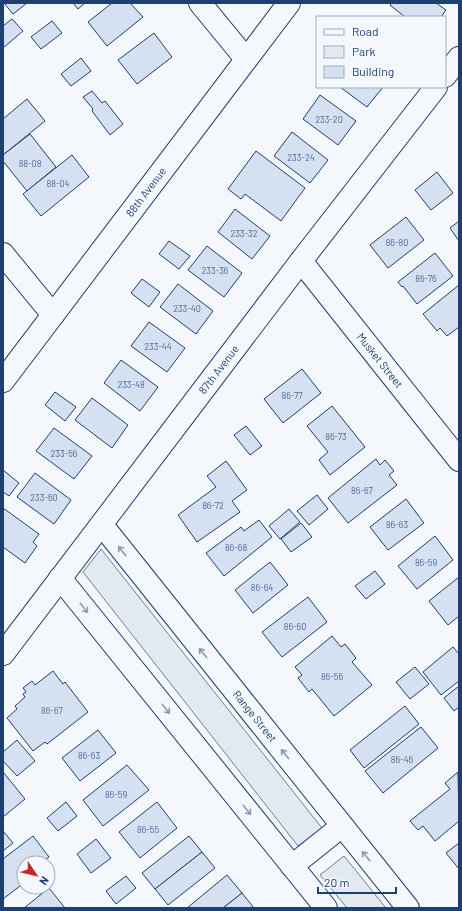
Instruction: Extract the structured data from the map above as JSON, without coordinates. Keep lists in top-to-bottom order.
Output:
{
  "streets": {
    "street": [
      "88th Avenue",
      "Musket Street",
      "87th Avenue",
      "Range Street"
    ]
  },
  "crossings": [
    ["Musket Street", "87th Avenue"],
    ["87th Avenue", "Range Street"]
  ],
  "house_numbers": [
    "233-20",
    "233-24",
    "88-08",
    "88-04",
    "233-32",
    "86-80",
    "233-36",
    "86-76",
    "233-40",
    "233-44",
    "233-48",
    "86-77",
    "86-73",
    "233-56",
    "86-67",
    "233-60",
    "86-72",
    "86-63",
    "86-68",
    "86-59",
    "86-64",
    "86-60",
    "86-56",
    "86-67",
    "86-63",
    "86-46",
    "86-59",
    "86-55"
  ],
  "legend": ["Road", "Park", "Building"],
  "scale_bar": "20 m",
  "north": "bottom right"
}
